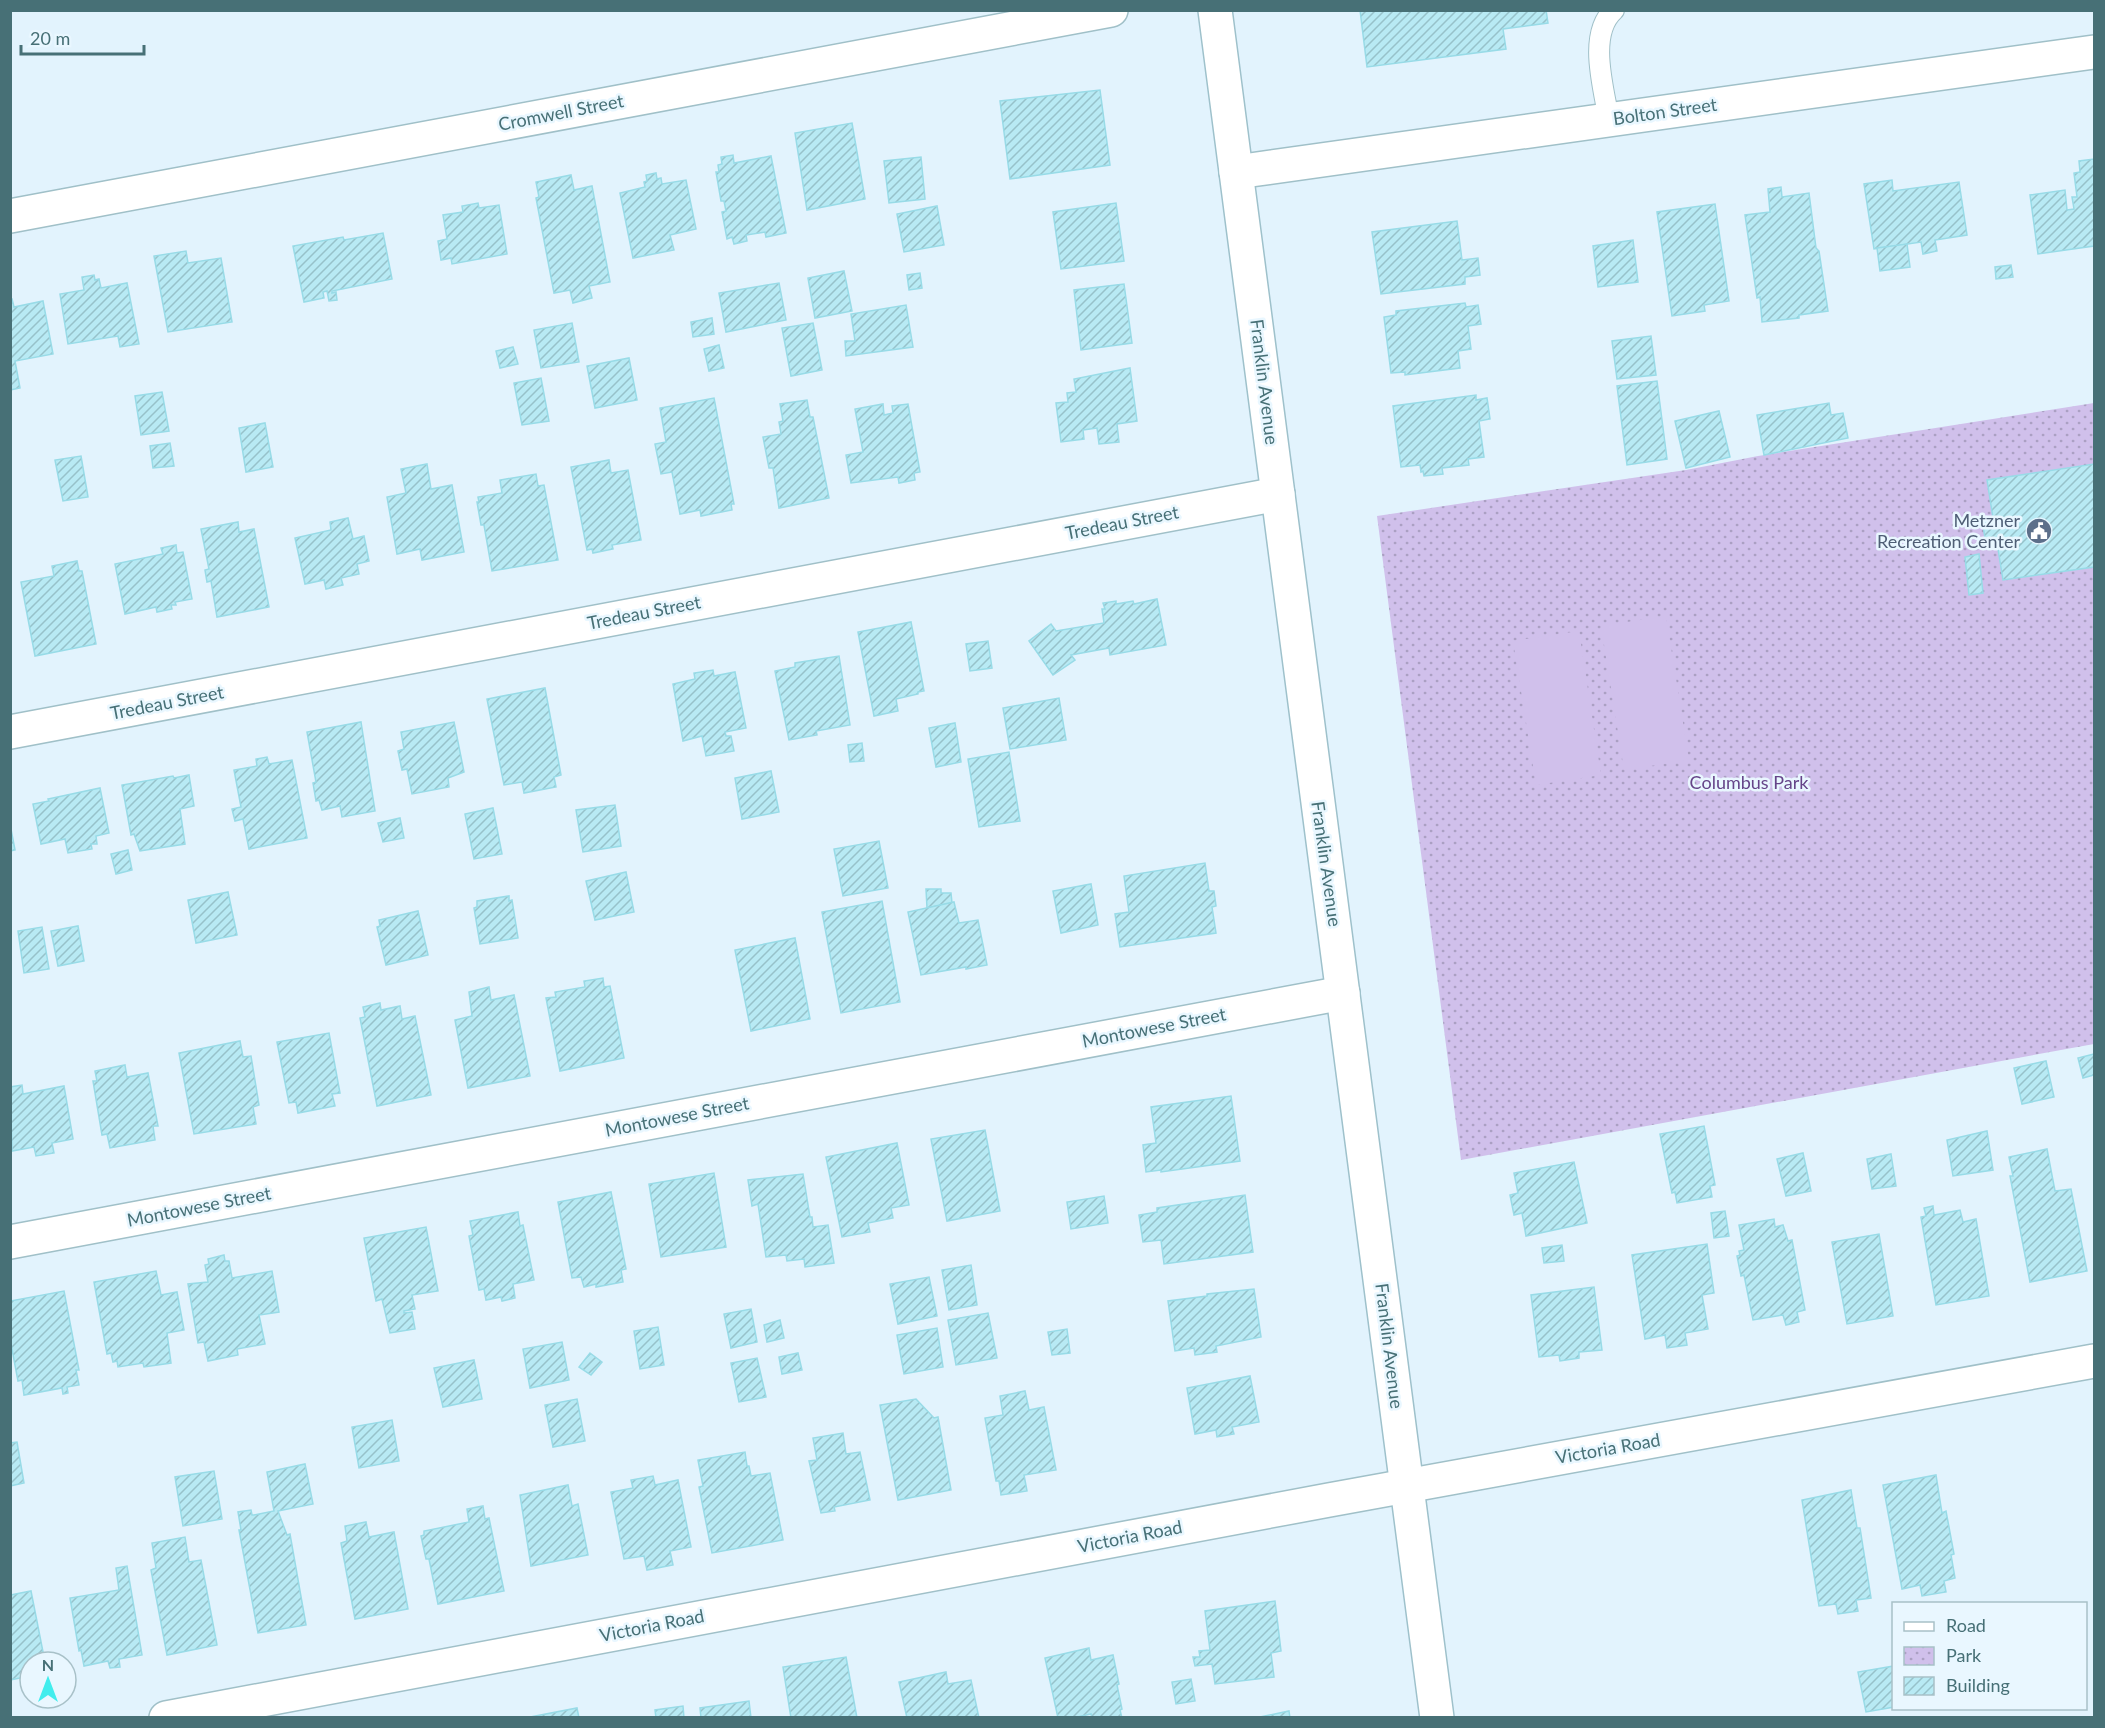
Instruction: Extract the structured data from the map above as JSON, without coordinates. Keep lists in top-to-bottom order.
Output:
{
  "streets": {
    "street": [
      "Bolton Street",
      "Cromwell Street",
      "Franklin Avenue",
      "Tredeau Street",
      "Montowese Street",
      "Victoria Road"
    ]
  },
  "crossings": [
    ["Bolton Street", "Franklin Avenue"],
    ["Franklin Avenue", "Tredeau Street"],
    ["Franklin Avenue", "Montowese Street"],
    ["Franklin Avenue", "Victoria Road"]
  ],
  "parks": ["Columbus Park"],
  "places": {
    "public building": ["Metzner Recreation Center"]
  },
  "legend": ["Road", "Park", "Building"],
  "scale_bar": "20 m",
  "north": "top"
}
